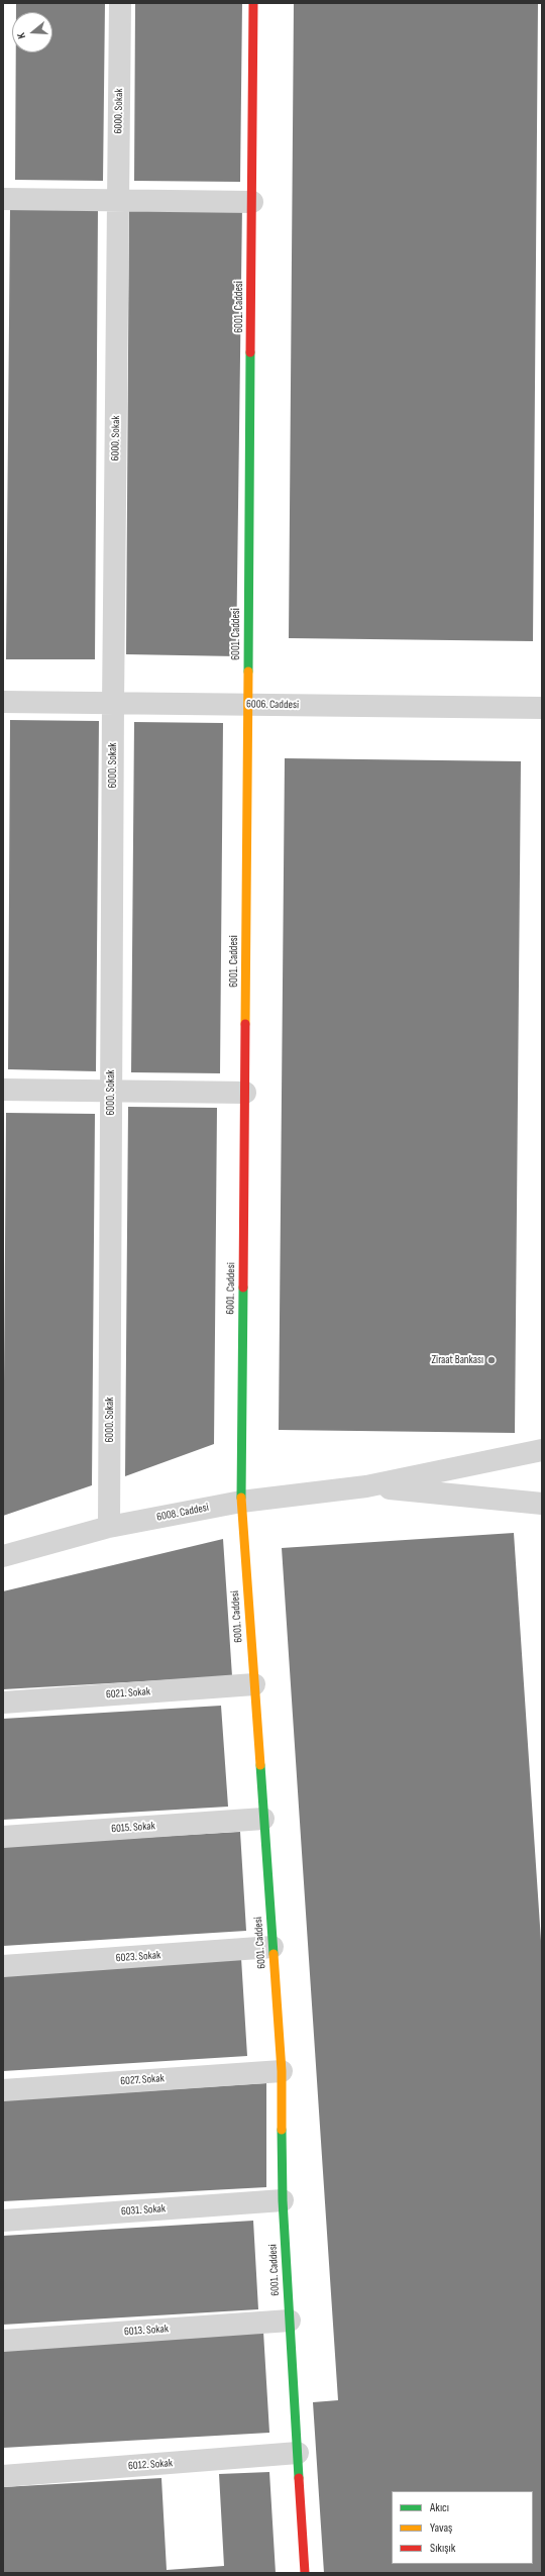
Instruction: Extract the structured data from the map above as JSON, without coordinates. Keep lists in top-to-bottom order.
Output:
{
  "streets": {
    "street": [
      "6000. Sokak",
      "6001. Caddesi",
      "6006. Caddesi",
      "6008. Caddesi",
      "6021. Sokak",
      "6015. Sokak",
      "6023. Sokak",
      "6027. Sokak",
      "6031. Sokak",
      "6013. Sokak",
      "6012. Sokak"
    ]
  },
  "crossings": [
    ["6000. Sokak", "6006. Caddesi"],
    ["6000. Sokak", "6008. Caddesi"],
    ["6001. Caddesi", "6006. Caddesi"],
    ["6001. Caddesi", "6008. Caddesi"],
    ["6001. Caddesi", "6021. Sokak"],
    ["6001. Caddesi", "6015. Sokak"],
    ["6001. Caddesi", "6023. Sokak"],
    ["6001. Caddesi", "6027. Sokak"],
    ["6001. Caddesi", "6031. Sokak"],
    ["6001. Caddesi", "6013. Sokak"],
    ["6001. Caddesi", "6012. Sokak"]
  ],
  "places": ["Ziraat Bankası"],
  "legend": ["Akıcı", "Yavaş", "Sıkışık"],
  "north": "left"
}
